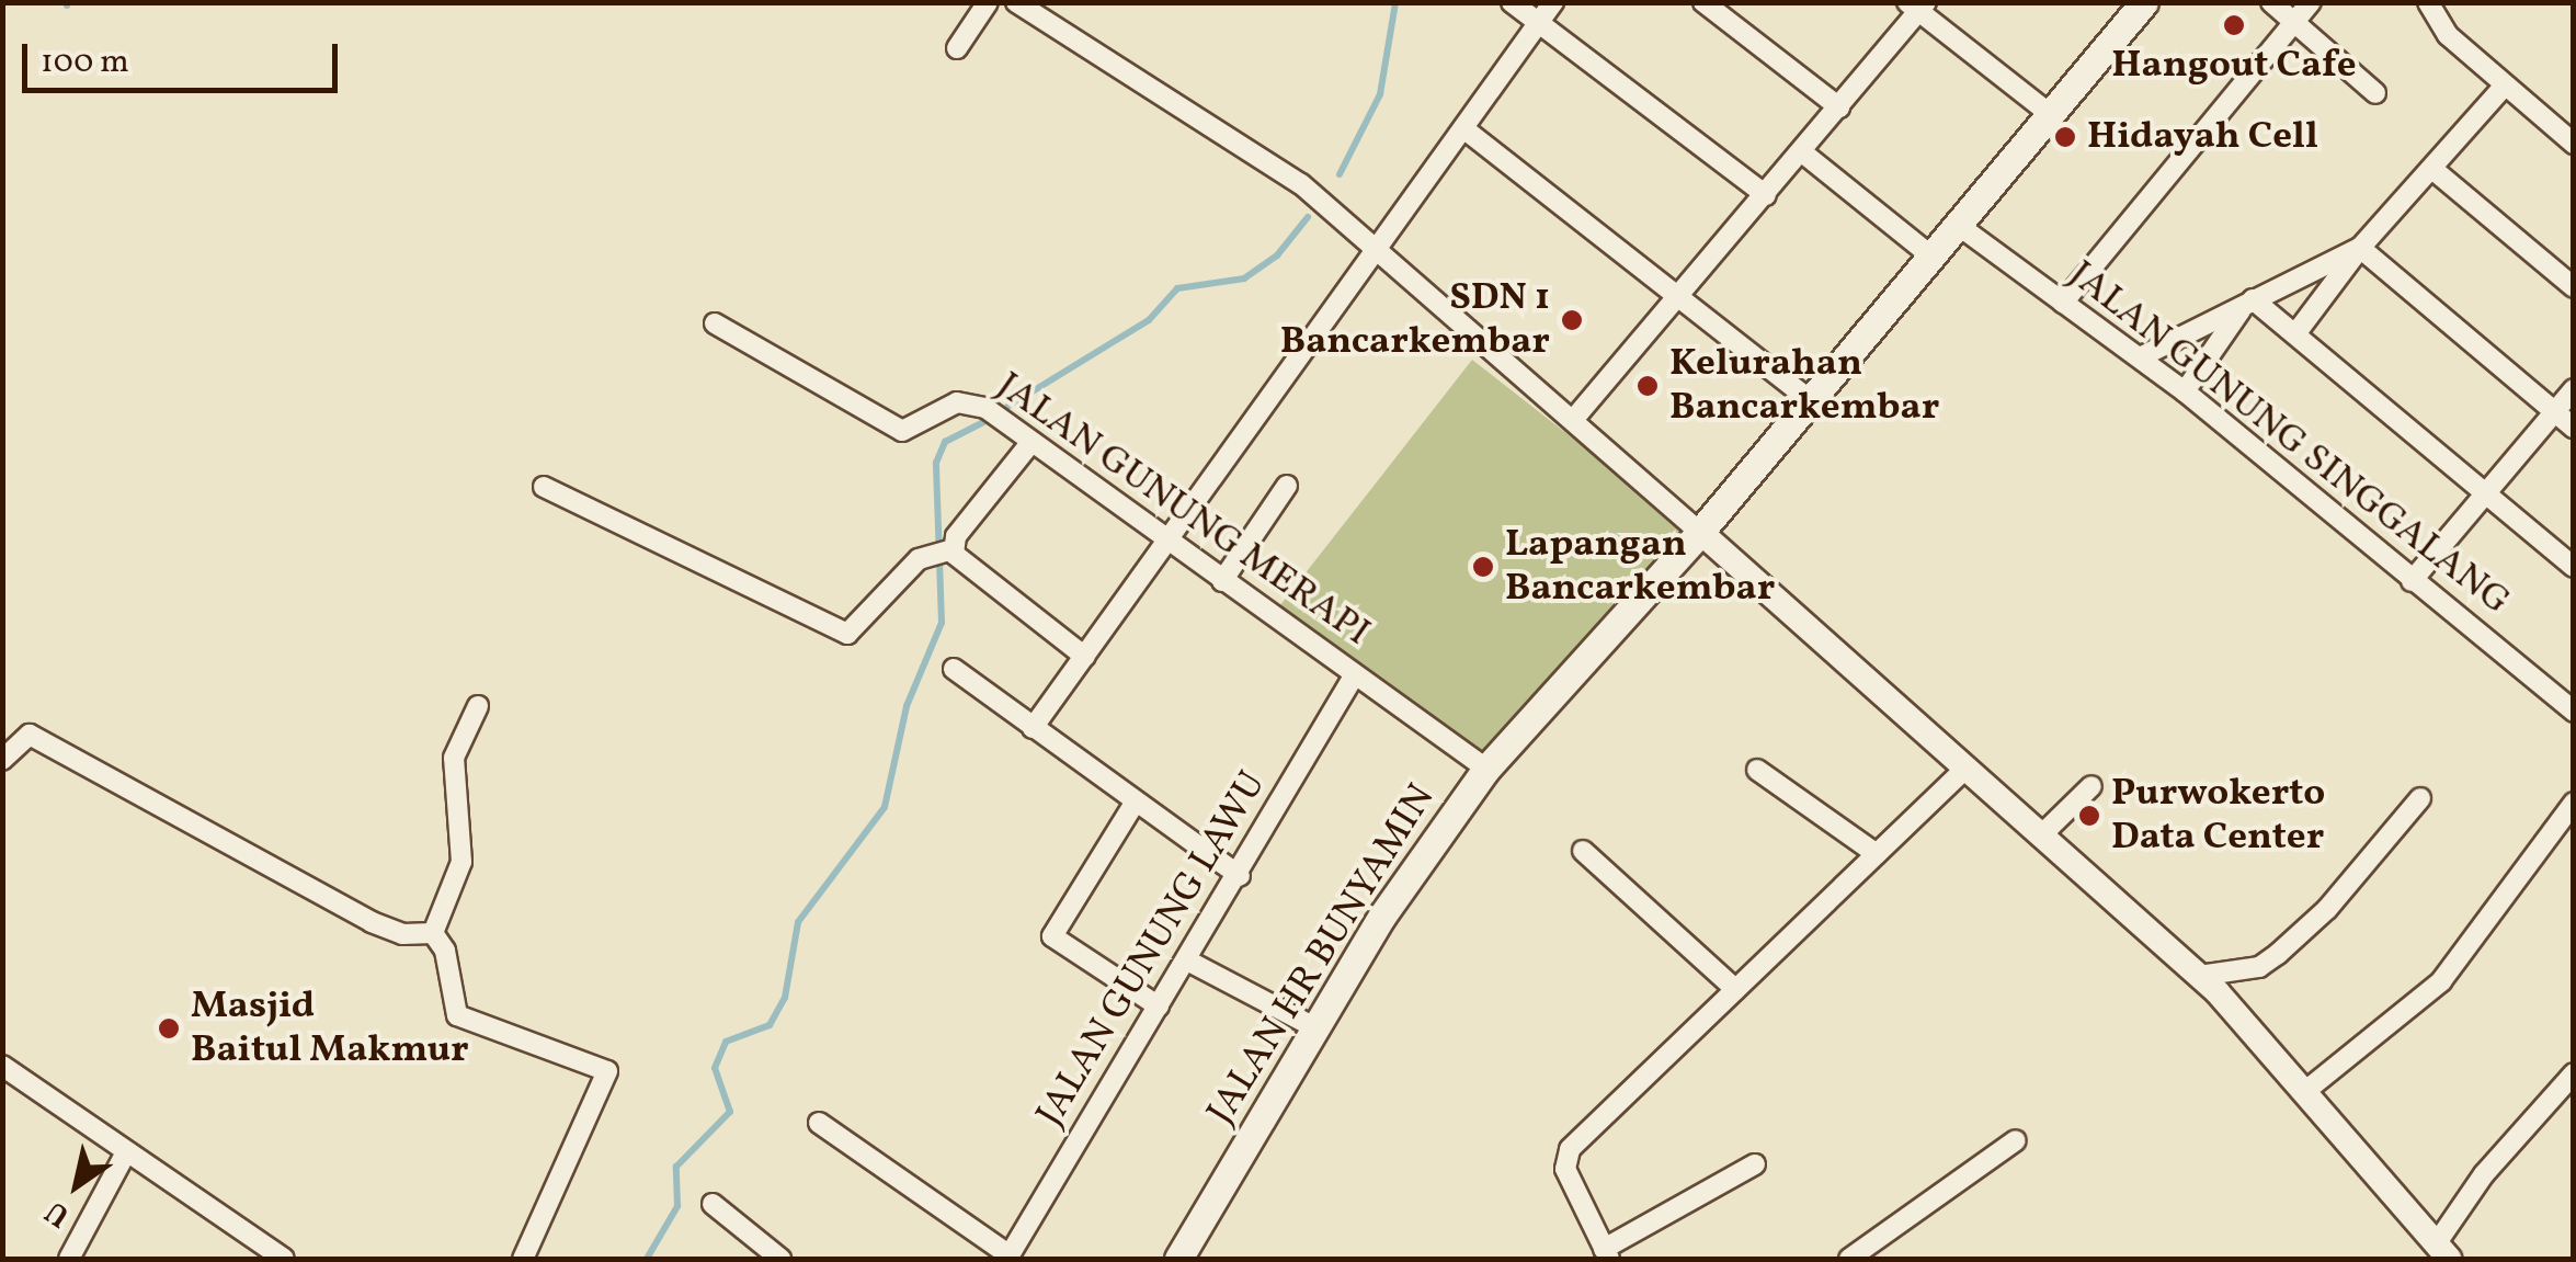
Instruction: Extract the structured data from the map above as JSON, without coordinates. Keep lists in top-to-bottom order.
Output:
{
  "streets": {
    "main road": ["JALAN HR BUNYAMIN"],
    "street": ["JALAN GUNUNG SINGGALANG", "JALAN GUNUNG MERAPI", "JALAN GUNUNG LAWU"]
  },
  "crossings": [
    ["JALAN GUNUNG SINGGALANG", "JALAN HR BUNYAMIN"],
    ["JALAN GUNUNG MERAPI", "JALAN GUNUNG LAWU"],
    ["JALAN GUNUNG MERAPI", "JALAN HR BUNYAMIN"]
  ],
  "places": [
    "Hangout Cafe",
    "Hidayah Cell",
    "SDN 1 Bancarkembar",
    "Kelurahan Bancarkembar",
    "Lapangan Bancarkembar",
    "Purwokerto Data Center",
    "Masjid Baitul Makmur"
  ],
  "scale_bar": "100 m",
  "north": "bottom left"
}
